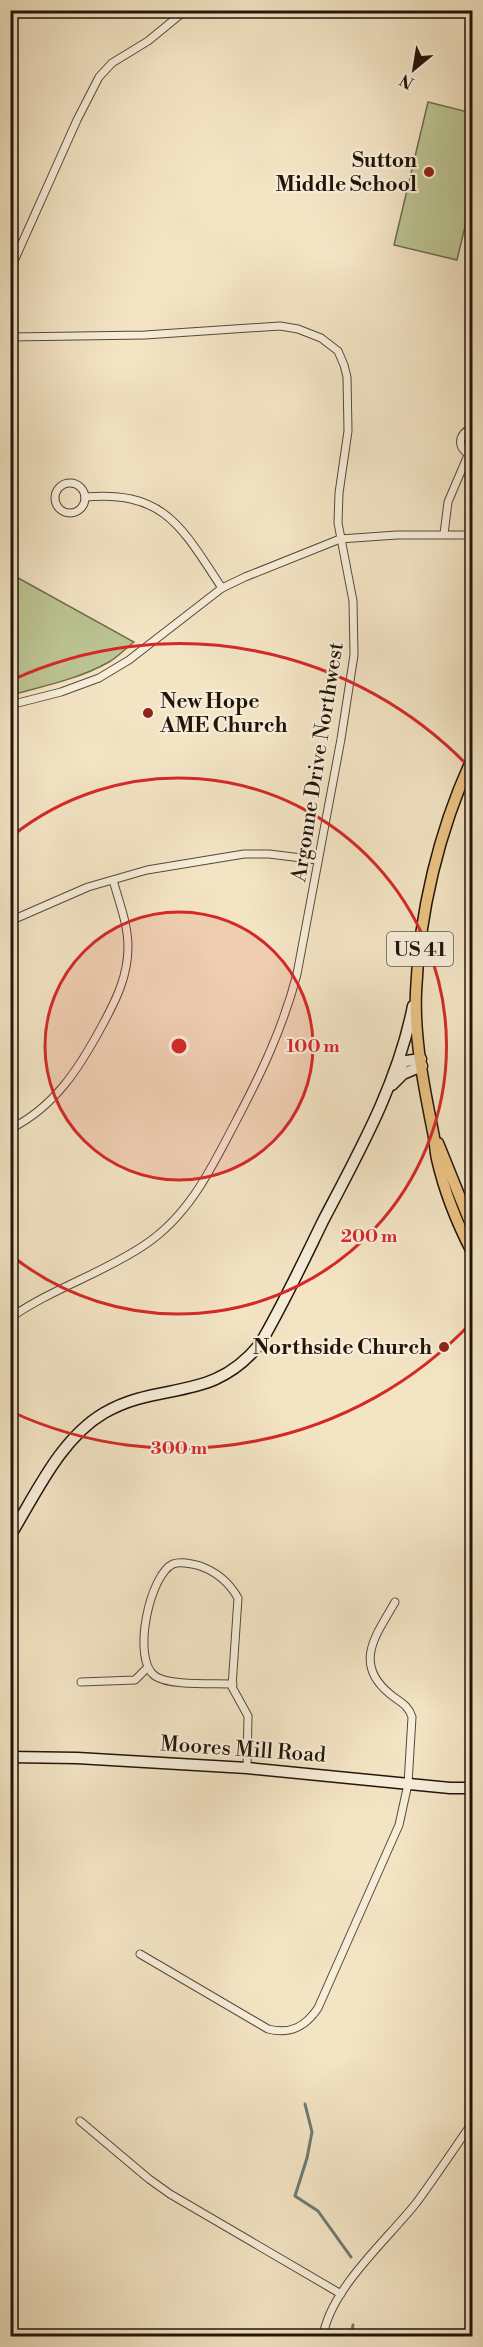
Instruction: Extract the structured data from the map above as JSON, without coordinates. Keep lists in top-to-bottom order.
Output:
{
  "streets": {
    "main road": ["US 41"],
    "street": ["Argonne Drive Northwest", "Moores Mill Road"]
  },
  "places": ["Sutton Middle School", "New Hope AME Church", "Northside Church"],
  "north": "bottom left",
  "rings": ["100 m", "200 m", "300 m"]
}
